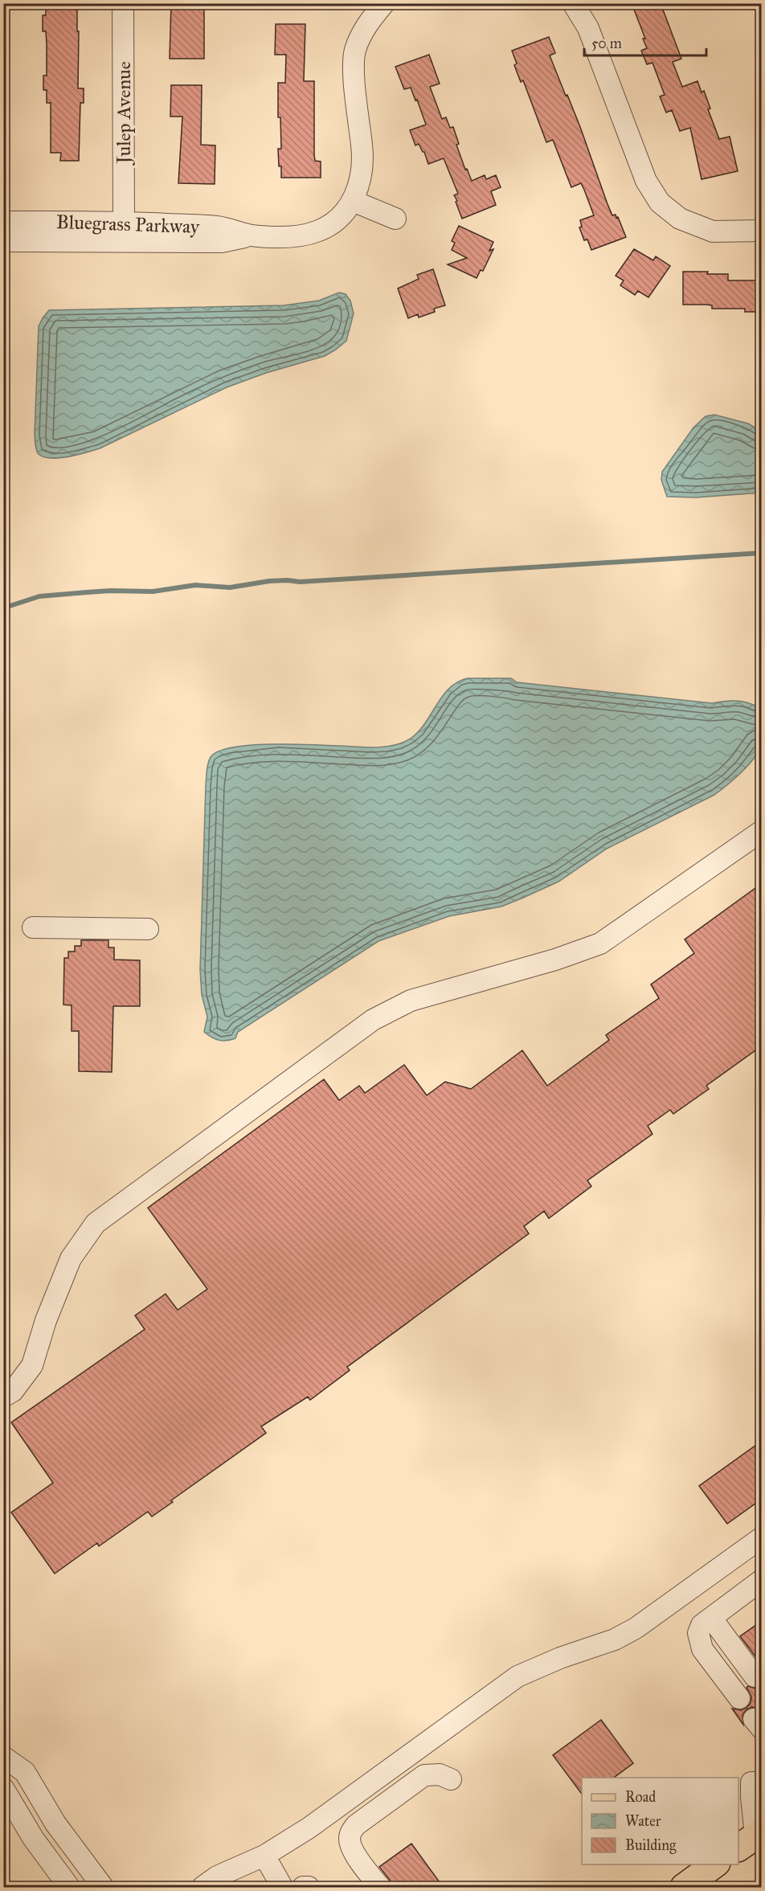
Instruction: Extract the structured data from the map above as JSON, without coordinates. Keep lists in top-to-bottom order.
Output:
{
  "streets": {
    "street": ["Julep Avenue", "Bluegrass Parkway"]
  },
  "crossings": [
    ["Julep Avenue", "Bluegrass Parkway"]
  ],
  "legend": ["Road", "Water", "Building"],
  "scale_bar": "50 m"
}
